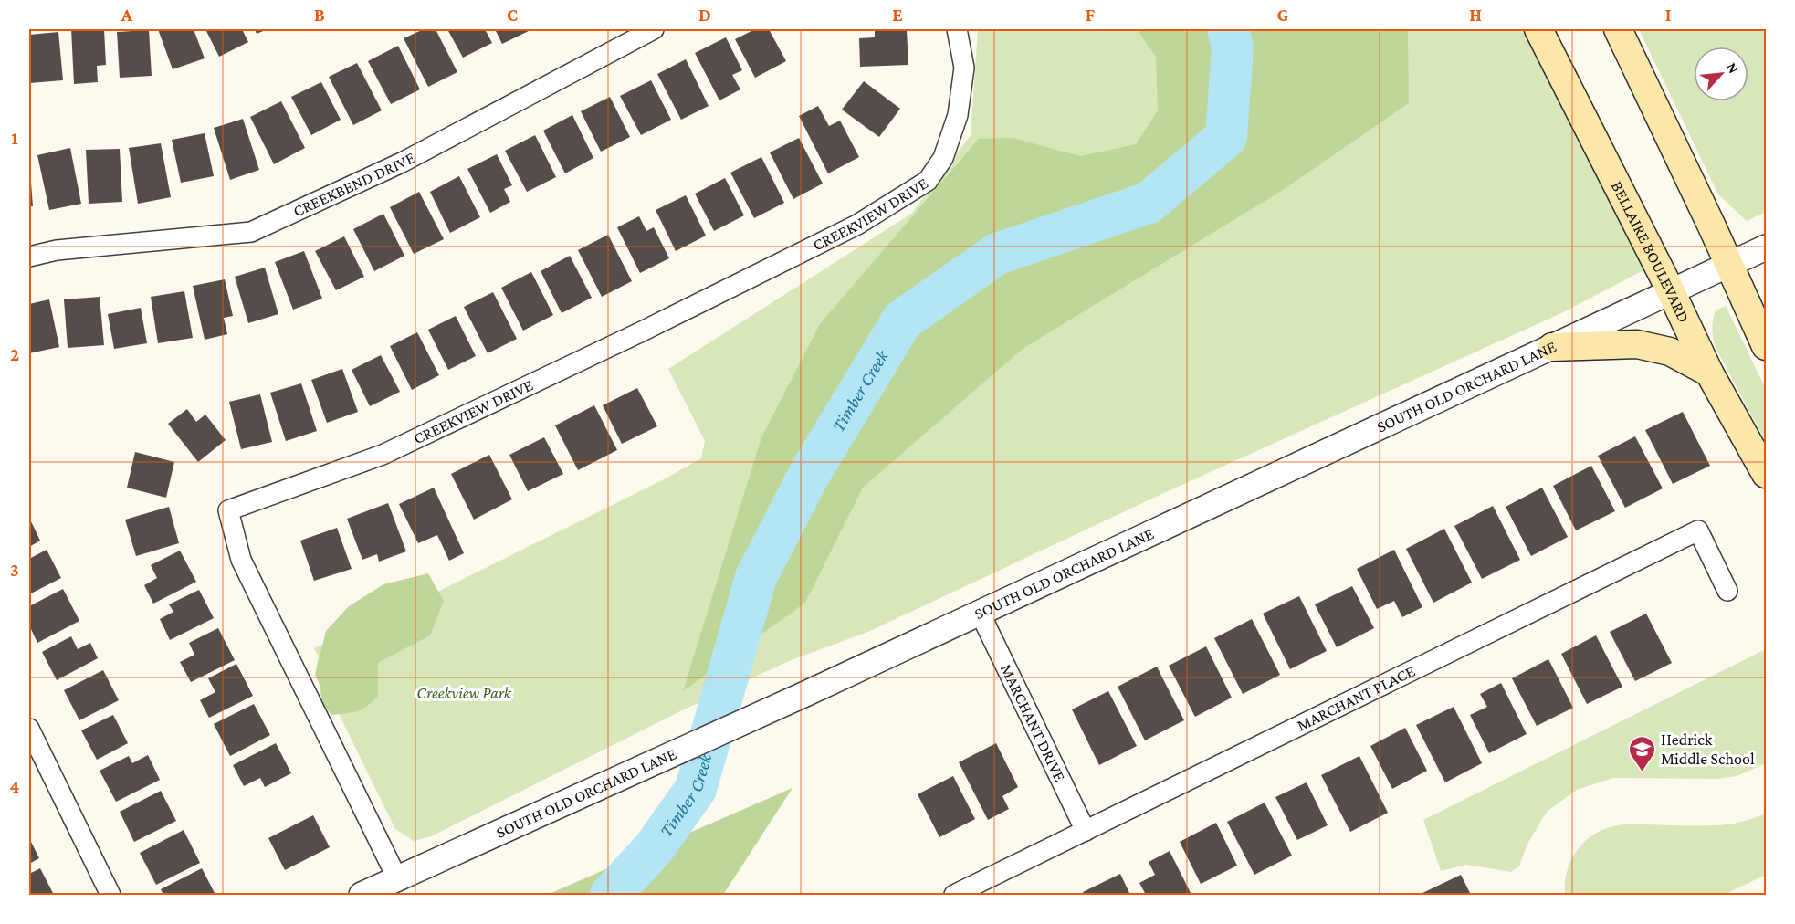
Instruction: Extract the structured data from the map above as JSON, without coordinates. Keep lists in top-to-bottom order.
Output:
{
  "streets": {
    "main road": ["BELLAIRE BOULEVARD"],
    "street": [
      "CREEKBEND DRIVE",
      "CREEKVIEW DRIVE",
      "SOUTH OLD ORCHARD LANE",
      "MARCHANT PLACE",
      "MARCHANT DRIVE"
    ]
  },
  "crossings": [
    ["CREEKVIEW DRIVE", "SOUTH OLD ORCHARD LANE"],
    ["BELLAIRE BOULEVARD", "SOUTH OLD ORCHARD LANE"],
    ["SOUTH OLD ORCHARD LANE", "MARCHANT DRIVE"],
    ["MARCHANT PLACE", "MARCHANT DRIVE"]
  ],
  "water": ["Timber Creek"],
  "parks": ["Creekview Park"],
  "places": {
    "school or university": ["Hedrick Middle School"]
  },
  "north": "top right",
  "grid": {
    "columns": [
      "A",
      "B",
      "C",
      "D",
      "E",
      "F",
      "G",
      "H",
      "I"
    ],
    "rows": [
      "1",
      "2",
      "3",
      "4"
    ]
  }
}
